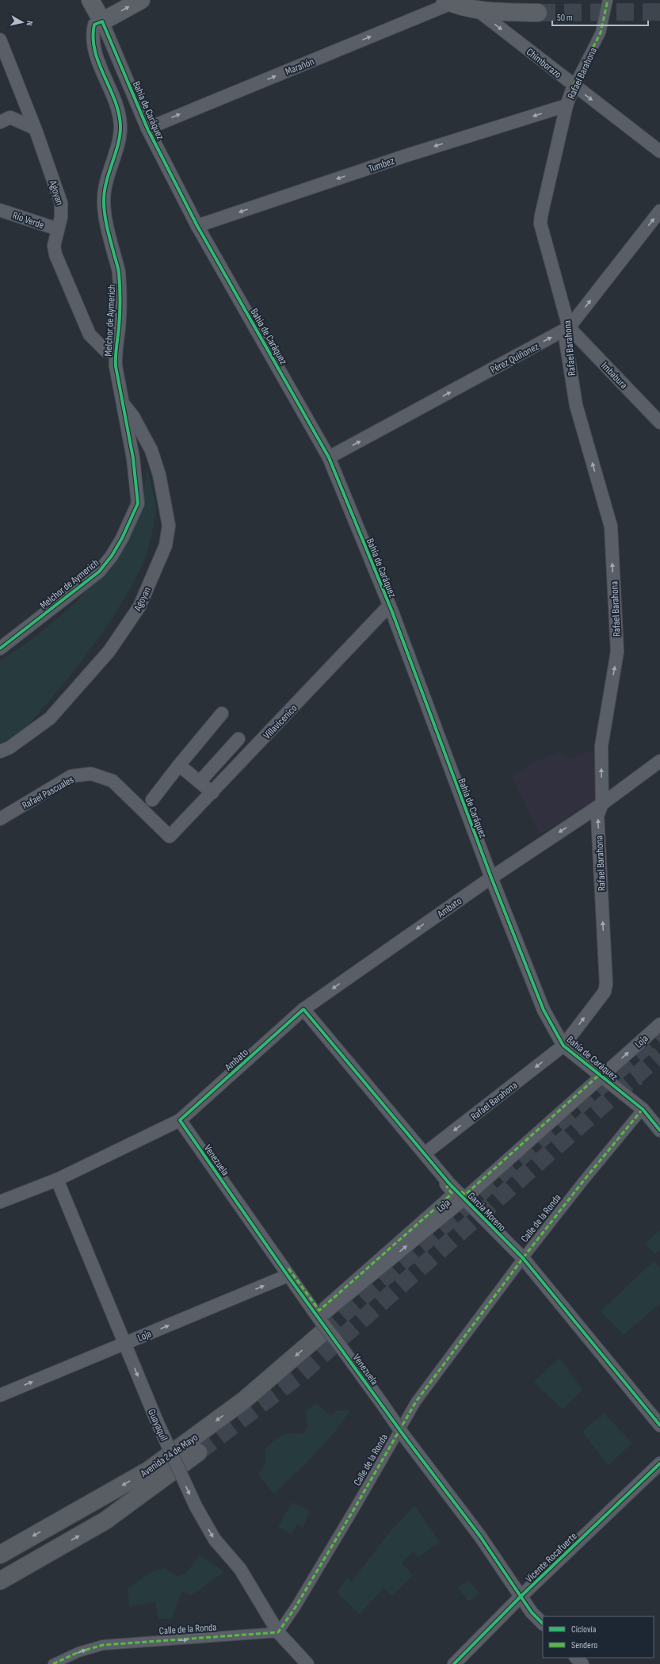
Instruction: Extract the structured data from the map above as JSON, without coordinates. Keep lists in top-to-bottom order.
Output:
{
  "streets": {
    "main road": ["Avenida 24 de Mayo"],
    "street": [
      "Chimborazo",
      "Marañón",
      "Rafael Barahona",
      "Bahía de Caráquez",
      "Tumbez",
      "Agoyan",
      "Río Verde",
      "Melchor de Aymerich",
      "Pérez Quiñonez",
      "Imbabura",
      "Villavicenico",
      "Rafael Pascuales",
      "Ambato",
      "Loja",
      "Venezuela",
      "García Moreno",
      "Calle de la Ronda",
      "Guayaquil",
      "Vicente Rocafuerte"
    ]
  },
  "crossings": [
    ["Chimborazo", "Rafael Barahona"],
    ["Marañón", "Bahía de Caráquez"],
    ["Rafael Barahona", "Bahía de Caráquez"],
    ["Rafael Barahona", "Tumbez"],
    ["Rafael Barahona", "Pérez Quiñonez"],
    ["Rafael Barahona", "Imbabura"],
    ["Rafael Barahona", "Ambato"],
    ["Rafael Barahona", "García Moreno"],
    ["Bahía de Caráquez", "Tumbez"],
    ["Bahía de Caráquez", "Melchor de Aymerich"],
    ["Bahía de Caráquez", "Pérez Quiñonez"],
    ["Bahía de Caráquez", "Villavicenico"],
    ["Bahía de Caráquez", "Ambato"],
    ["Bahía de Caráquez", "Loja"],
    ["Bahía de Caráquez", "Calle de la Ronda"],
    ["Agoyan", "Río Verde"],
    ["Agoyan", "Melchor de Aymerich"],
    ["Pérez Quiñonez", "Imbabura"],
    ["Villavicenico", "Rafael Pascuales"],
    ["Ambato", "Venezuela"],
    ["Ambato", "García Moreno"],
    ["Ambato", "Guayaquil"],
    ["Loja", "Venezuela"],
    ["Loja", "García Moreno"],
    ["Loja", "Guayaquil"],
    ["Loja", "Avenida 24 de Mayo"],
    ["Venezuela", "Avenida 24 de Mayo"],
    ["Venezuela", "Vicente Rocafuerte"],
    ["García Moreno", "Calle de la Ronda"],
    ["Calle de la Ronda", "Guayaquil"]
  ],
  "one_way": [
    "Chimborazo",
    "Marañón",
    "Tumbez",
    "Pérez Quiñonez",
    "Ambato",
    "Loja",
    "Guayaquil"
  ],
  "legend": ["Ciclovía", "Sendero"],
  "scale_bar": "50 m",
  "north": "right"
}
